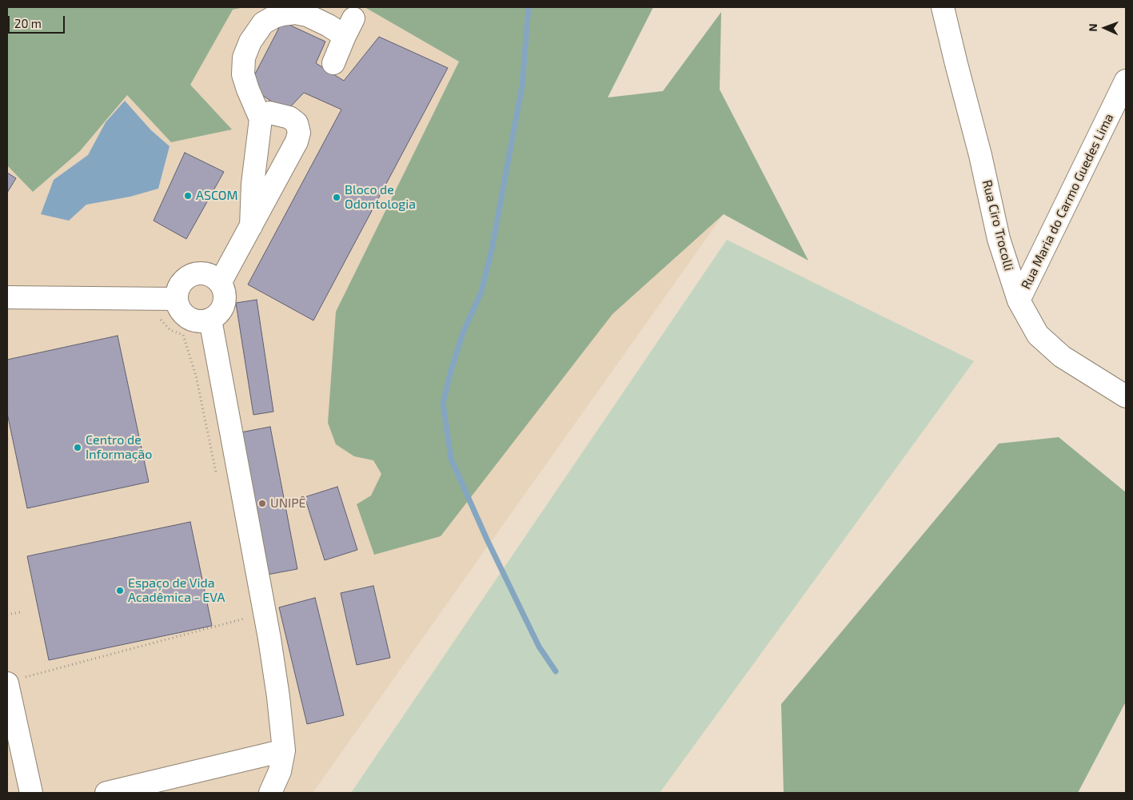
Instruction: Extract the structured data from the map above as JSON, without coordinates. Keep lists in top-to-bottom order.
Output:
{
  "streets": {
    "street": ["Rua Maria do Carmo Guedes Lima", "Rua Ciro Trocolli"]
  },
  "crossings": [
    ["Rua Maria do Carmo Guedes Lima", "Rua Ciro Trocolli"]
  ],
  "places": [
    "ASCOM",
    "Bloco de Odontologia",
    "Centro de Informação",
    "UNIPÊ",
    "Espaço de Vida Acadêmica - EVA"
  ],
  "scale_bar": "20 m",
  "north": "left"
}
